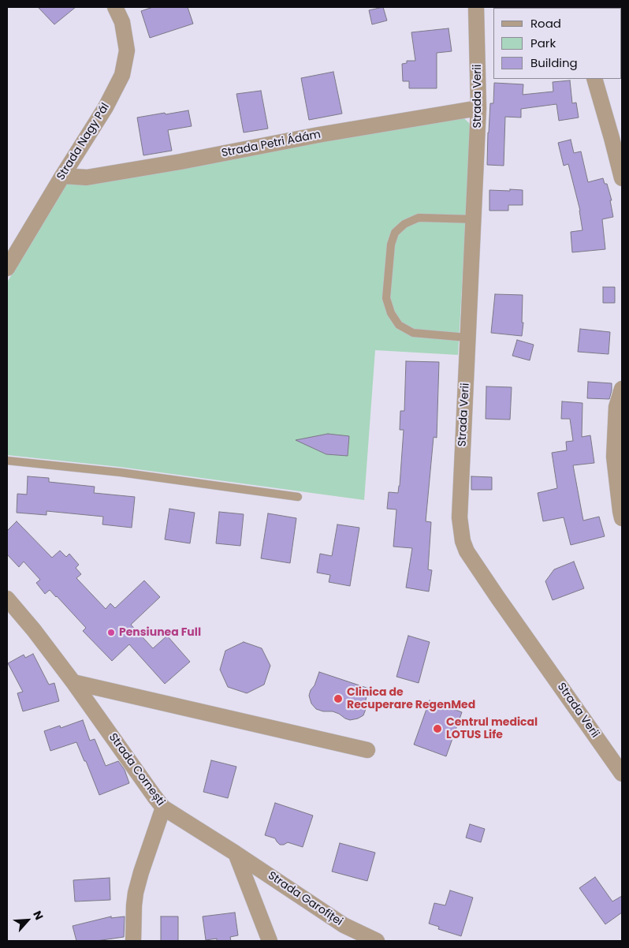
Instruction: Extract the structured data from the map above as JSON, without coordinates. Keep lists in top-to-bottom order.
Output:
{
  "streets": {
    "street": [
      "Strada Verii",
      "Strada Nagy Pál",
      "Strada Petri Ádám",
      "Strada Cornești",
      "Strada Garofiței"
    ]
  },
  "crossings": [
    ["Strada Verii", "Strada Petri Ádám"],
    ["Strada Nagy Pál", "Strada Petri Ádám"],
    ["Strada Cornești", "Strada Garofiței"]
  ],
  "places": ["Pensiunea Full", "Clinica de Recuperare RegenMed", "Centrul medical LOTUS Life"],
  "legend": ["Road", "Park", "Building"],
  "north": "top right"
}
